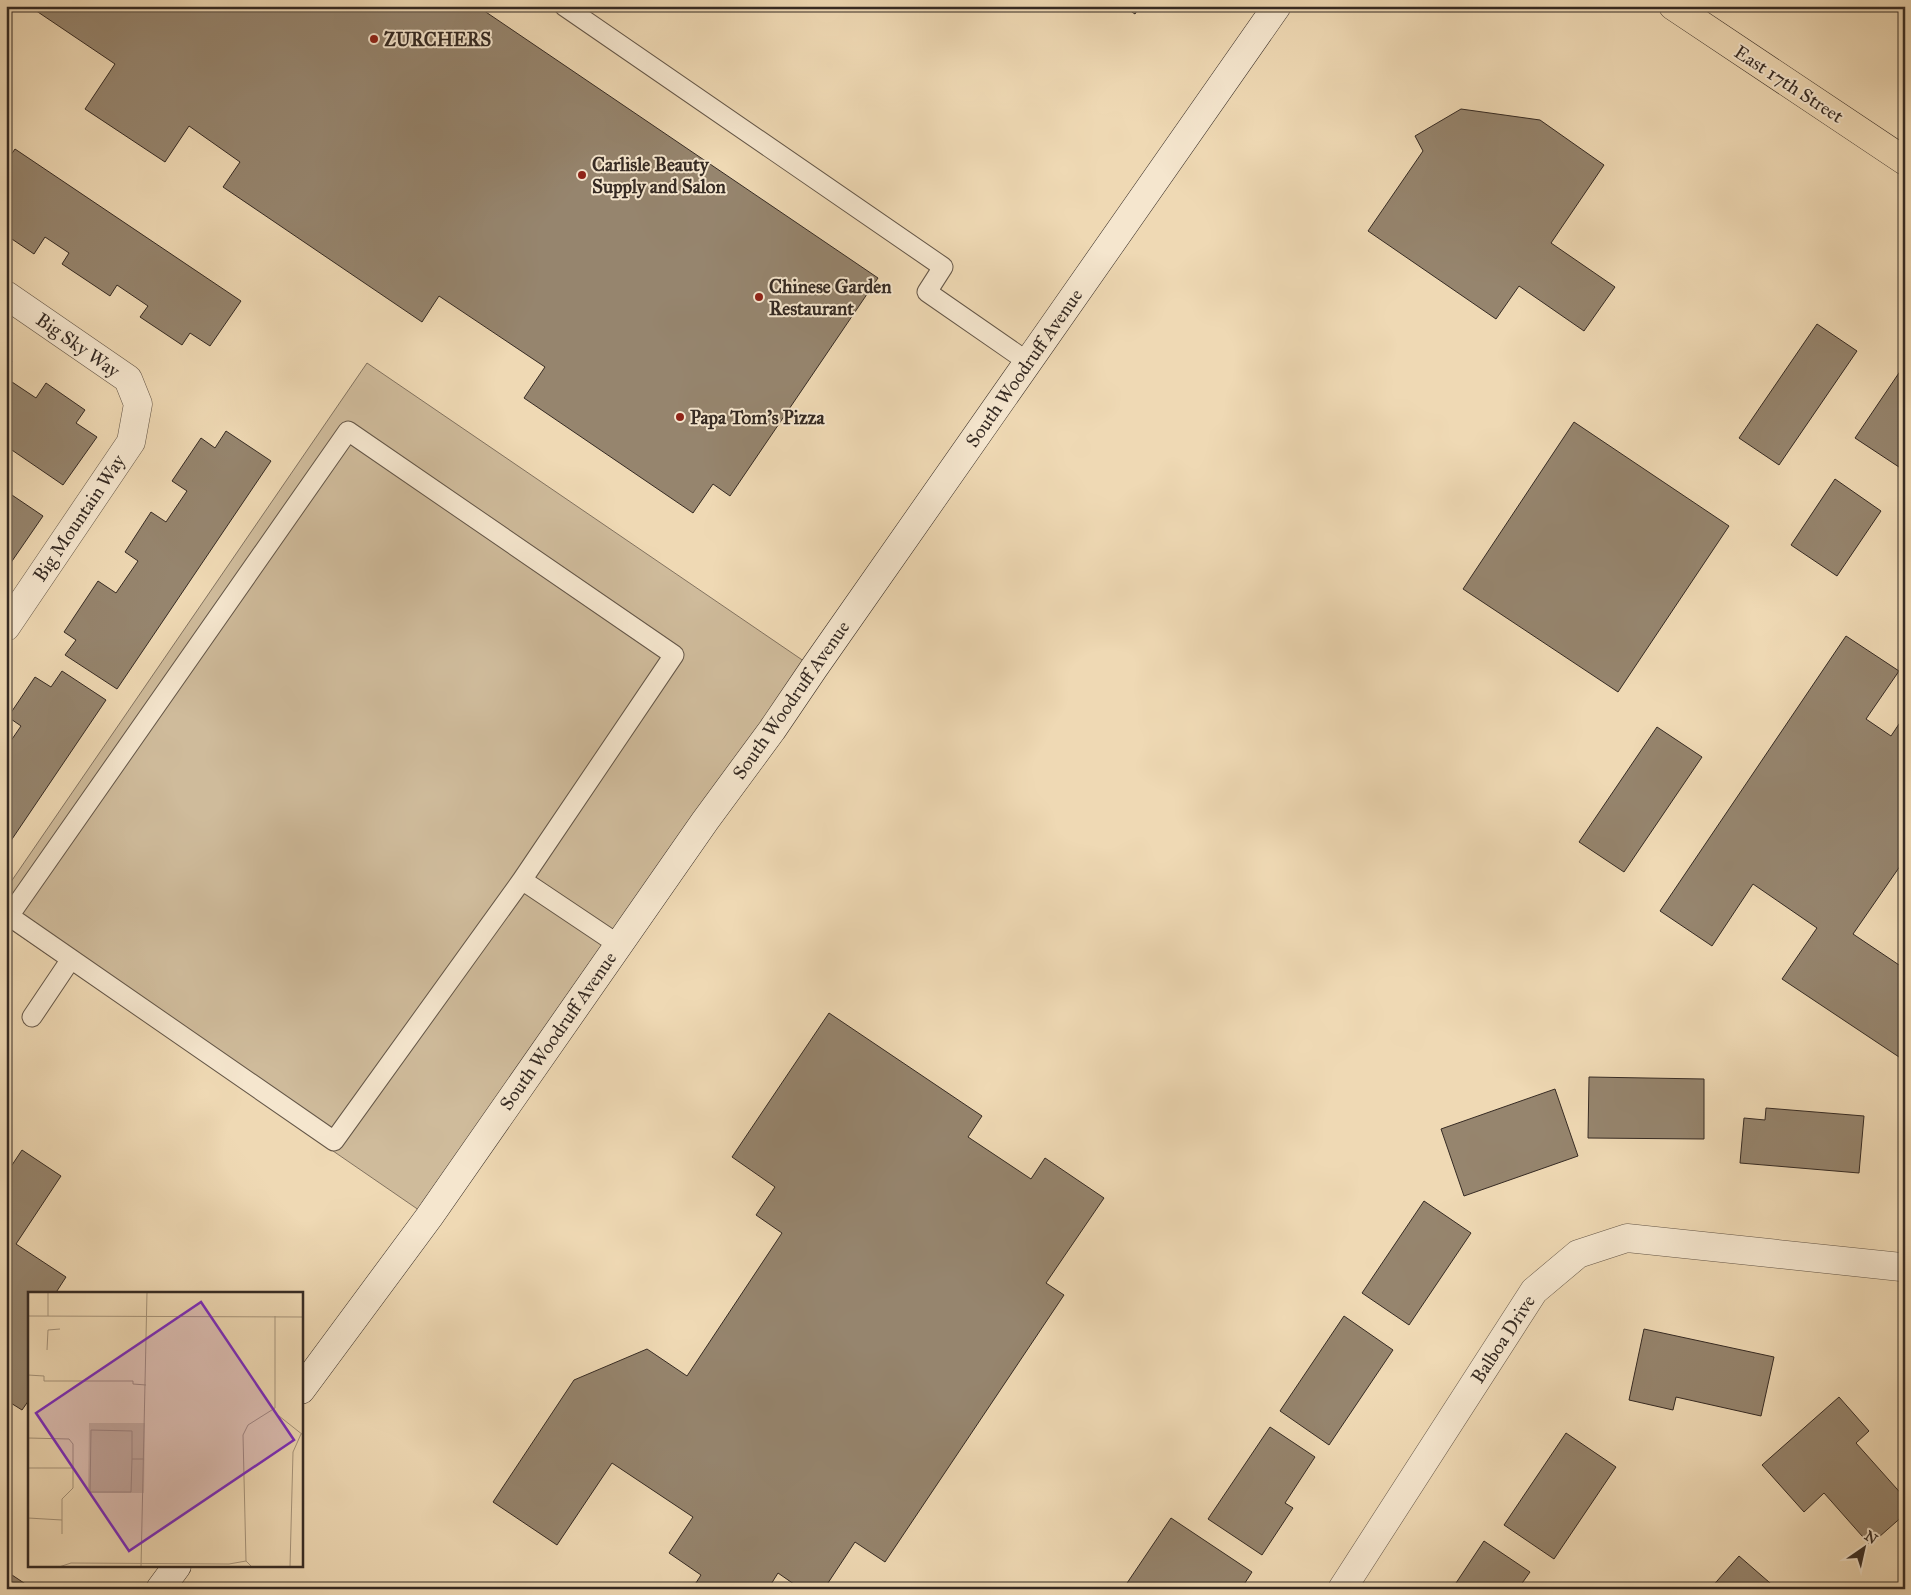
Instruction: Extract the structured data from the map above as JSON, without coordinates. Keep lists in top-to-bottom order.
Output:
{
  "streets": {
    "main road": [
      "East 17th Street",
      "Big Sky Way",
      "South Woodruff Avenue",
      "Big Mountain Way",
      "Balboa Drive"
    ]
  },
  "crossings": [
    ["Big Sky Way", "Big Mountain Way"]
  ],
  "places": [
    "ZURCHERS",
    "Carlisle Beauty Supply and Salon",
    "Chinese Garden Restaurant",
    "Papa Tom's Pizza"
  ],
  "north": "top right"
}
